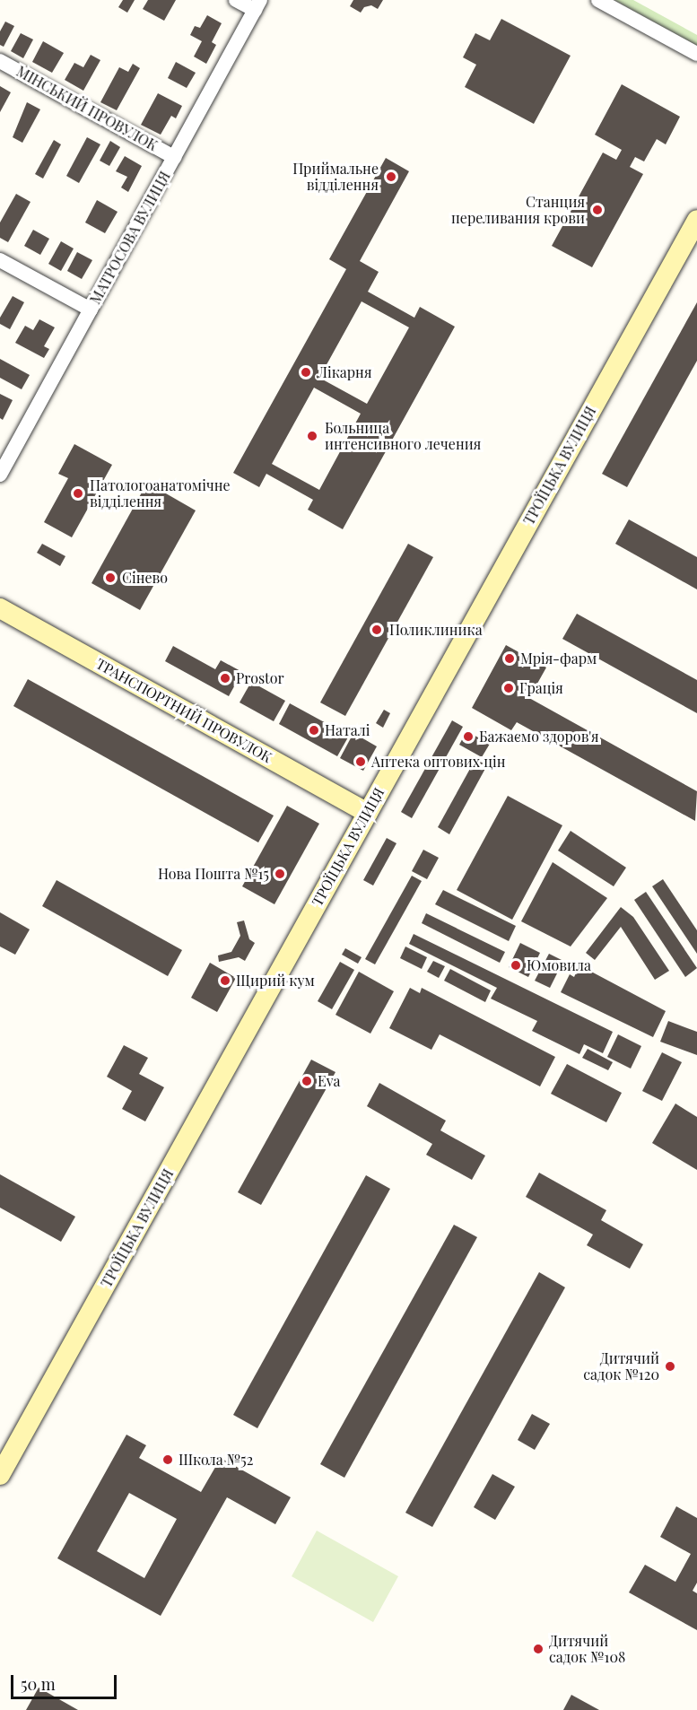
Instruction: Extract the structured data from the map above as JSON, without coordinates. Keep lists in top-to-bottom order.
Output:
{
  "streets": {
    "street": [
      "МІНСЬКИЙ ПРОВУЛОК",
      "МАТРОСОВА ВУЛИЦЯ",
      "ТРОЇЦЬКА ВУЛИЦЯ",
      "ТРАНСПОРТНИЙ ПРОВУЛОК"
    ]
  },
  "crossings": [
    ["МІНСЬКИЙ ПРОВУЛОК", "МАТРОСОВА ВУЛИЦЯ"],
    ["ТРОЇЦЬКА ВУЛИЦЯ", "ТРАНСПОРТНИЙ ПРОВУЛОК"]
  ],
  "places": [
    "Приймальне відділення",
    "Станция переливания крови",
    "Лікарня",
    "Больница интенсивного лечения",
    "Патологоанатомічне відділення",
    "Сінево",
    "Поликлиника",
    "Мрія-фарм",
    "Prostor",
    "Грація",
    "Наталі",
    "Бажаємо здоров'я",
    "Аптека оптових цін",
    "Нова Пошта №15",
    "Юмовила",
    "Щирий кум",
    "Eva",
    "Дитячий садок №120",
    "Школа №52",
    "Дитячий садок №108"
  ],
  "scale_bar": "50 m"
}
